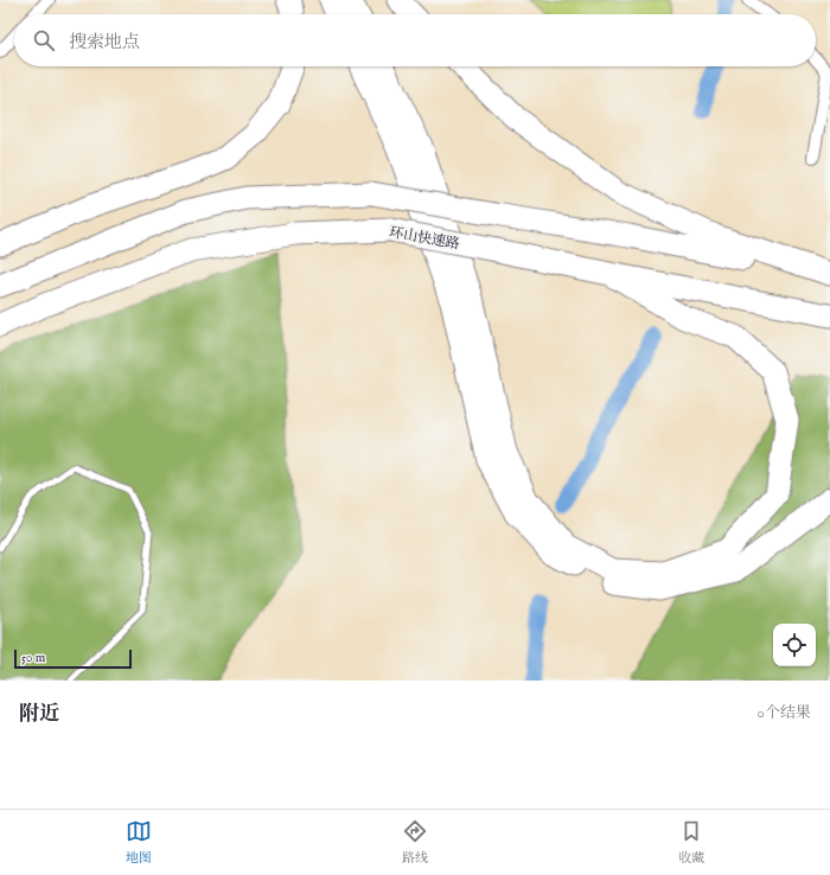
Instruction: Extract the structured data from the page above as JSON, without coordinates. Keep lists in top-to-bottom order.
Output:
{
  "streets": {
    "highway": ["环山快速路"]
  },
  "scale_bar": "50 m",
  "page": {
    "search": "搜索地点",
    "scale": "50 m",
    "heading": ["附近", "0个结果"],
    "nav": ["地图", "路线", "收藏"]
  }
}
